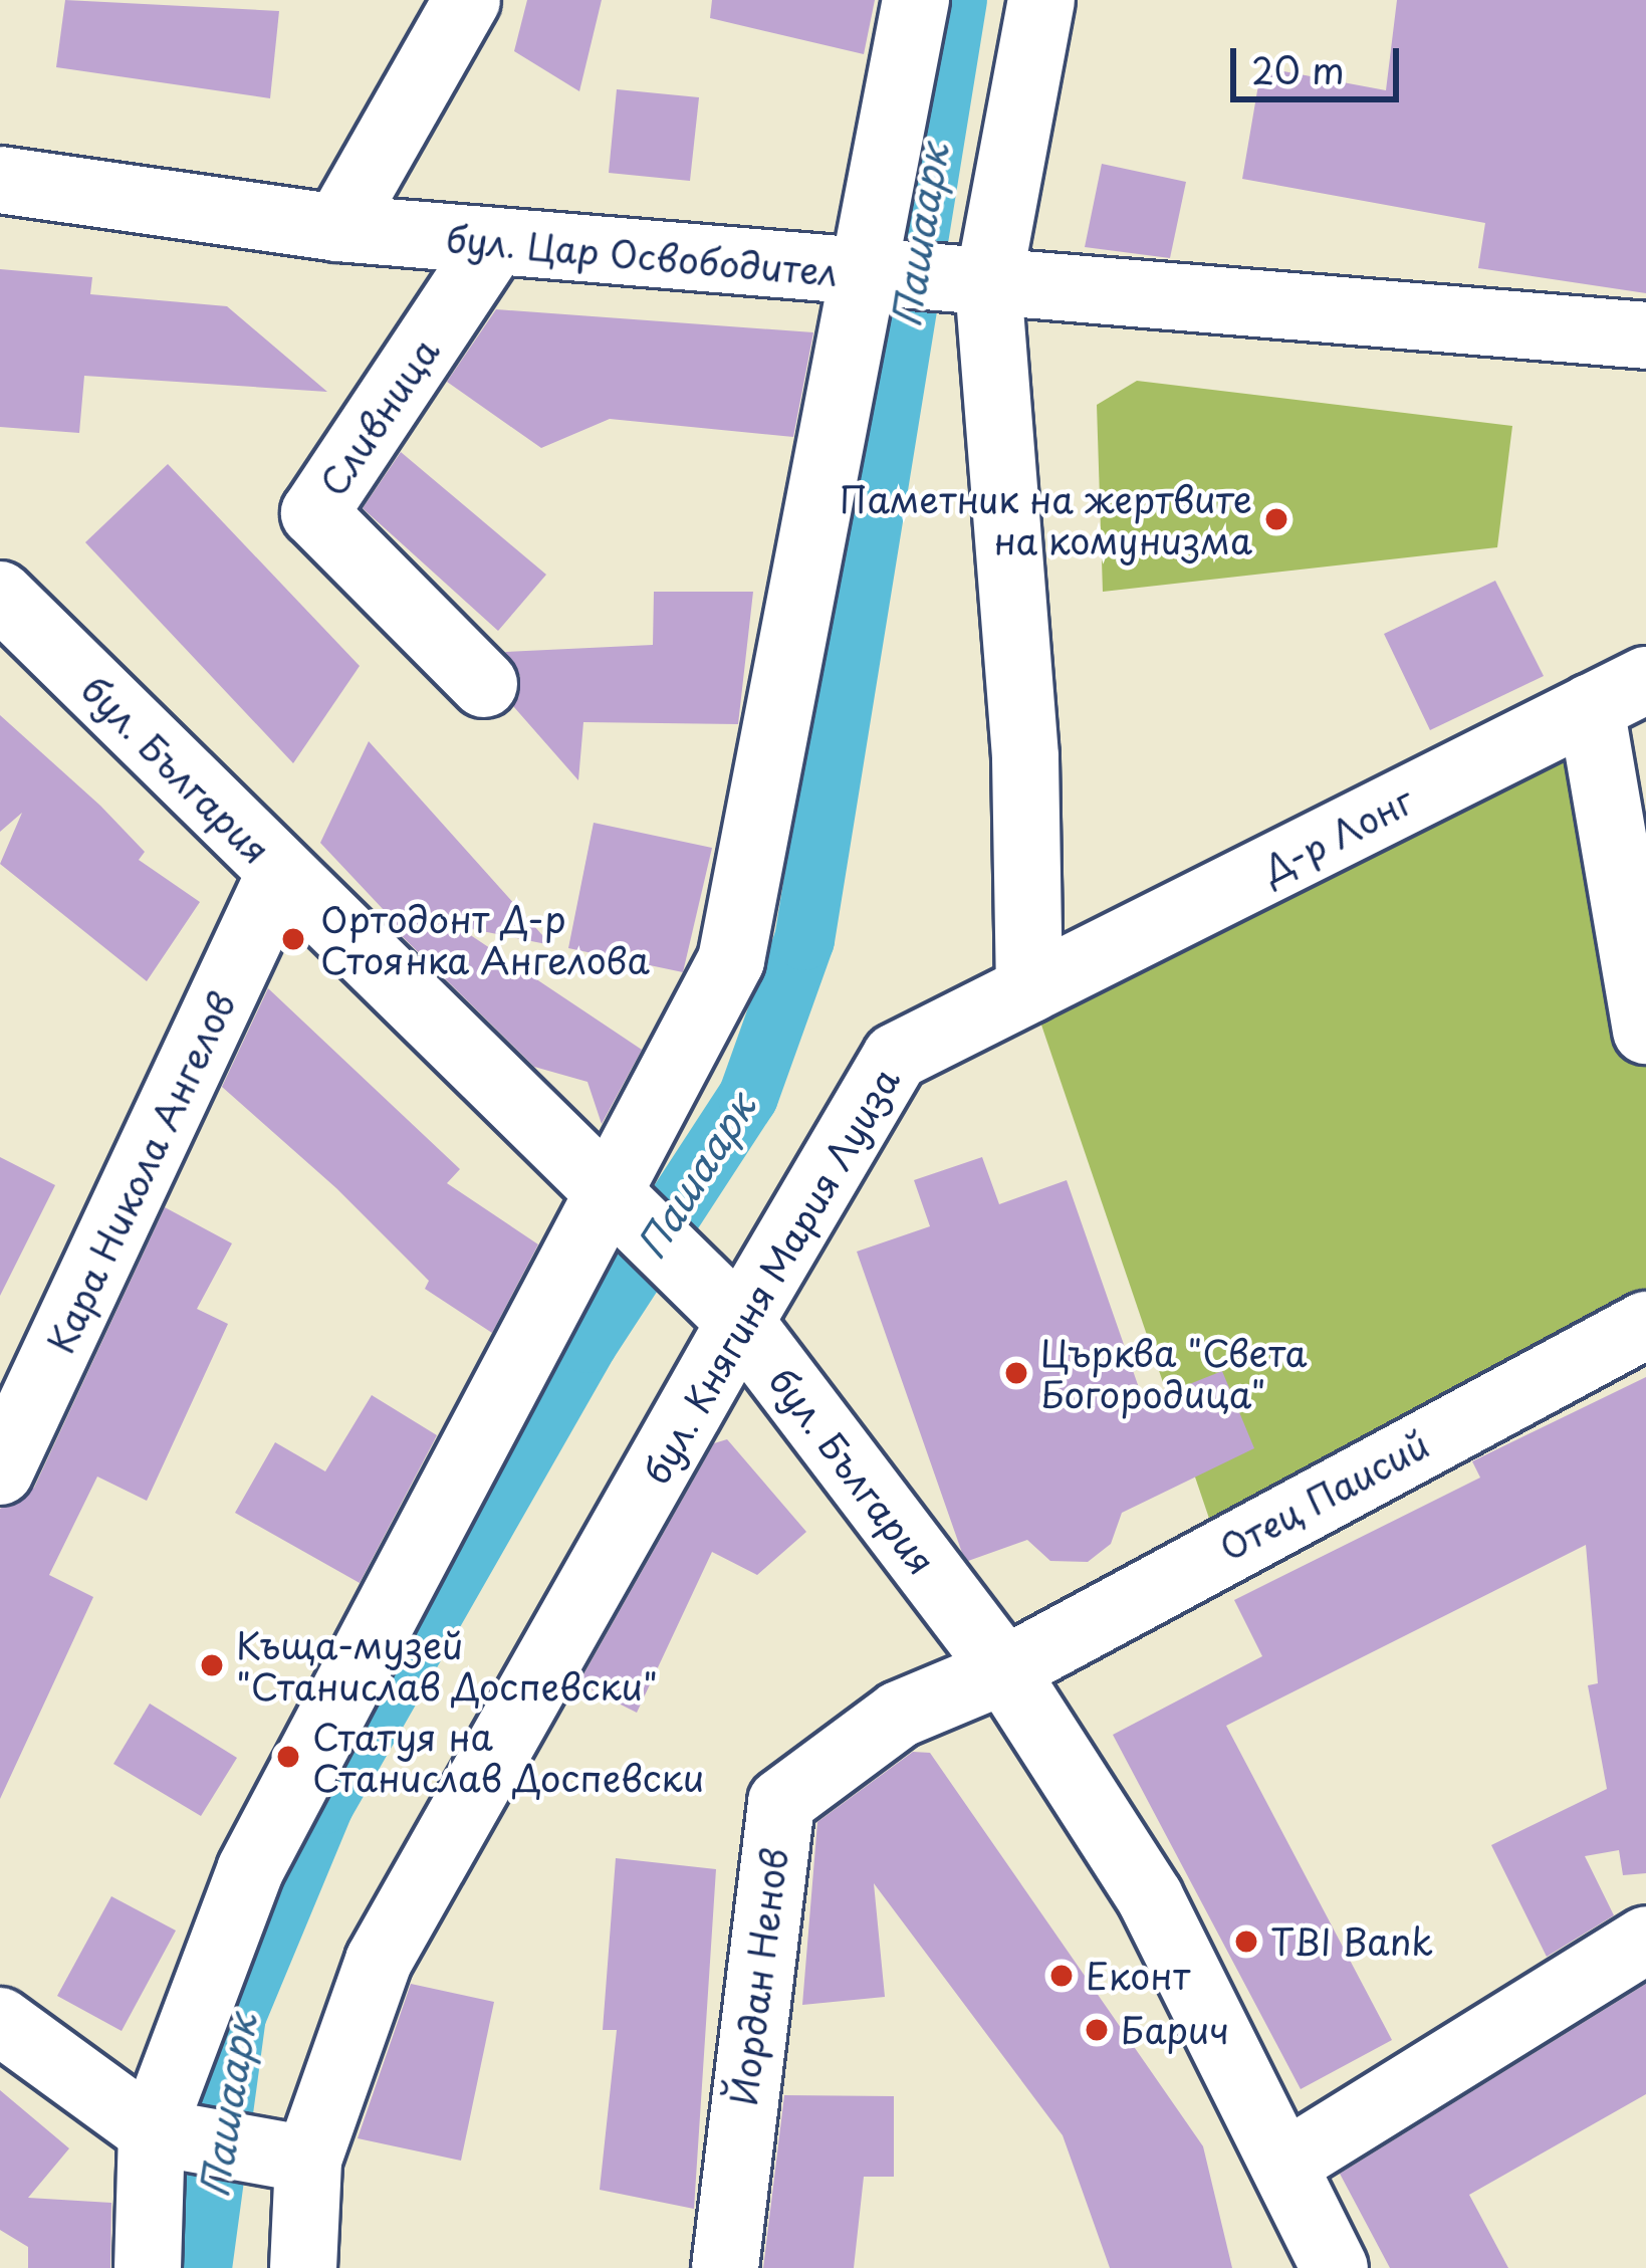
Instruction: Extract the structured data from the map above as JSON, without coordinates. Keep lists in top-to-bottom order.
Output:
{
  "streets": {
    "street": [
      "бул. Цар Освободител",
      "Сливница",
      "бул. България",
      "Д-р Лонг",
      "Кара Никола Ангелов",
      "бул. Княгиня Мария Луиза",
      "Отец Паисий",
      "Йордан Ненов"
    ]
  },
  "crossings": [
    ["бул. Цар Освободител", "Сливница"],
    ["бул. България", "Кара Никола Ангелов"],
    ["бул. България", "бул. Княгиня Мария Луиза"],
    ["бул. България", "Отец Паисий"],
    ["бул. България", "Йордан Ненов"],
    ["Д-р Лонг", "бул. Княгиня Мария Луиза"],
    ["Отец Паисий", "Йордан Ненов"]
  ],
  "water": ["Пашаарк"],
  "places": [
    "Паметник на жертвите на комунизма",
    "Ортодонт Д-р Стоянка Ангелова",
    "Църква \"Света Богородица\"",
    "Къща-музей \"Станислав Доспевски\"",
    "Статуя на Станислав Доспевски",
    "TBI Bank",
    "Еконт",
    "Барич"
  ],
  "scale_bar": "20 m"
}
